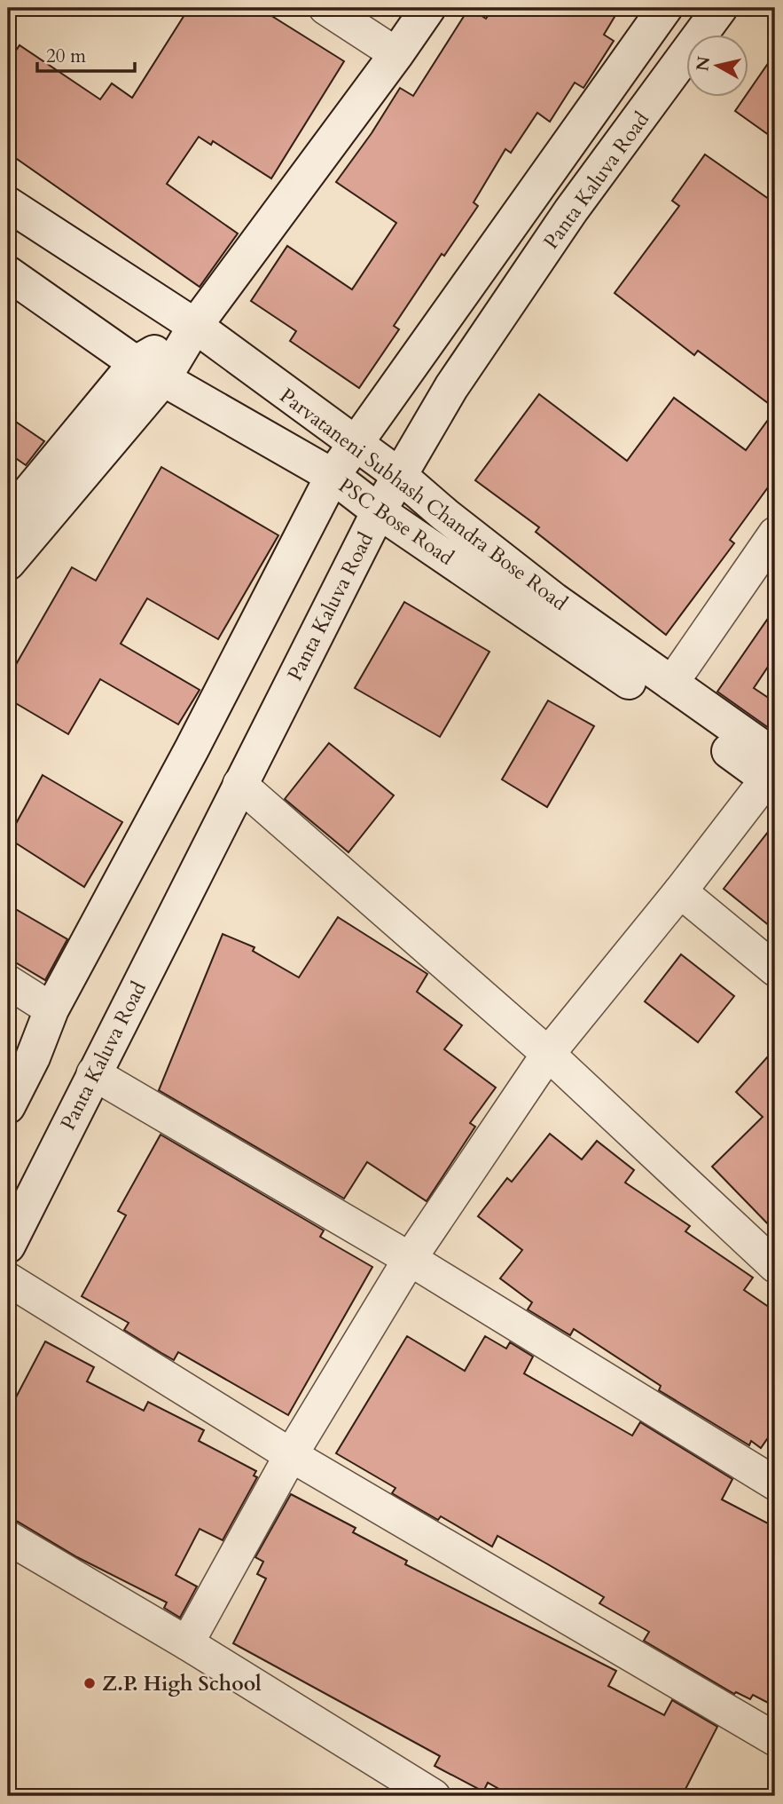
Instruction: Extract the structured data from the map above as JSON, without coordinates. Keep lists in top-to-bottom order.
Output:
{
  "streets": {
    "street": ["Panta Kaluva Road", "Parvataneni Subhash Chandra Bose Road", "PSC Bose Road"]
  },
  "crossings": [
    ["Panta Kaluva Road", "Parvataneni Subhash Chandra Bose Road"],
    ["Panta Kaluva Road", "PSC Bose Road"],
    ["Parvataneni Subhash Chandra Bose Road", "PSC Bose Road"]
  ],
  "places": ["Z.P. High School"],
  "scale_bar": "20 m",
  "north": "left"
}
